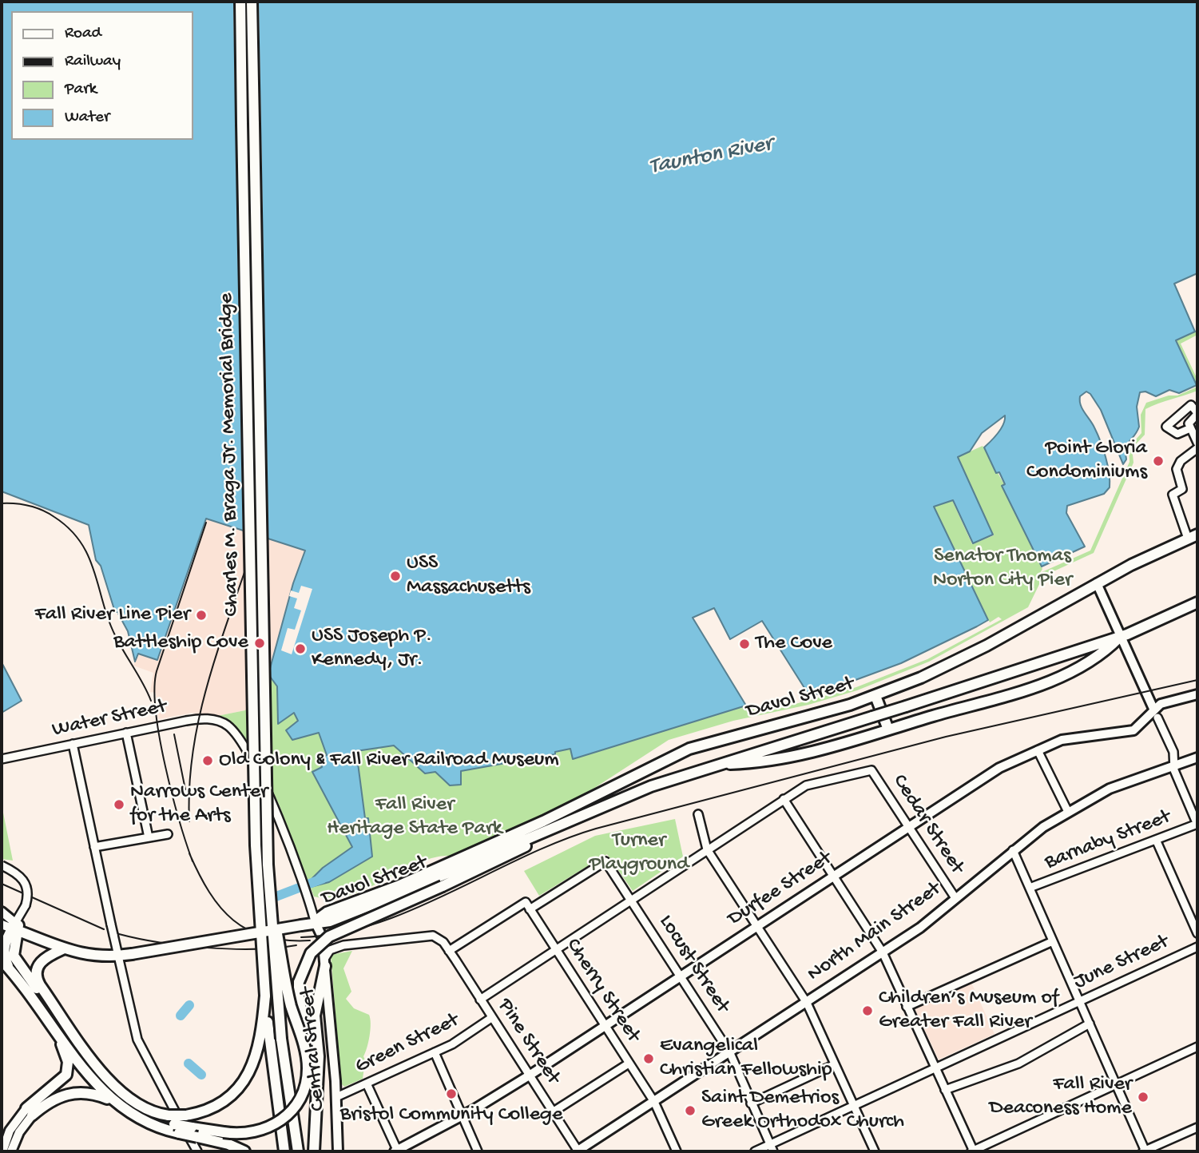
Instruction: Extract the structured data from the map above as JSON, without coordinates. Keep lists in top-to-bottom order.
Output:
{
  "streets": {
    "highway": ["Charles M. Braga Jr. Memorial Bridge", "Davol Street"],
    "main road": ["Durfee Street", "North Main Street", "Central Street"],
    "street": [
      "Water Street",
      "Cedar Street",
      "Barnaby Street",
      "June Street",
      "Locust Street",
      "Cherry Street",
      "Pine Street",
      "Green Street"
    ]
  },
  "crossings": [
    ["Davol Street", "Water Street"],
    ["Cedar Street", "Durfee Street"],
    ["Cedar Street", "North Main Street"],
    ["Durfee Street", "Locust Street"],
    ["Durfee Street", "Cherry Street"],
    ["Durfee Street", "Pine Street"],
    ["North Main Street", "Locust Street"],
    ["North Main Street", "Cherry Street"],
    ["North Main Street", "Pine Street"],
    ["June Street", "Locust Street"],
    ["Locust Street", "Cherry Street"],
    ["Pine Street", "Green Street"],
    ["Green Street", "Central Street"]
  ],
  "water": ["Taunton River"],
  "parks": ["Senator Thomas Norton City Pier", "Fall River Heritage State Park", "Turner Playground"],
  "places": [
    "Point Gloria Condominiums",
    "USS Massachusetts",
    "Fall River Line Pier",
    "Battleship Cove",
    "The Cove",
    "USS Joseph P. Kennedy, Jr.",
    "Old Colony & Fall River Railroad Museum",
    "Narrows Center for the Arts",
    "Children’s Museum of Greater Fall River",
    "Evangelical Christian Fellowship",
    "Bristol Community College",
    "Fall River Deaconess Home",
    "Saint Demetrios Greek Orthodox Church"
  ],
  "legend": [
    "Road",
    "Railway",
    "Park",
    "Water"
  ]
}
